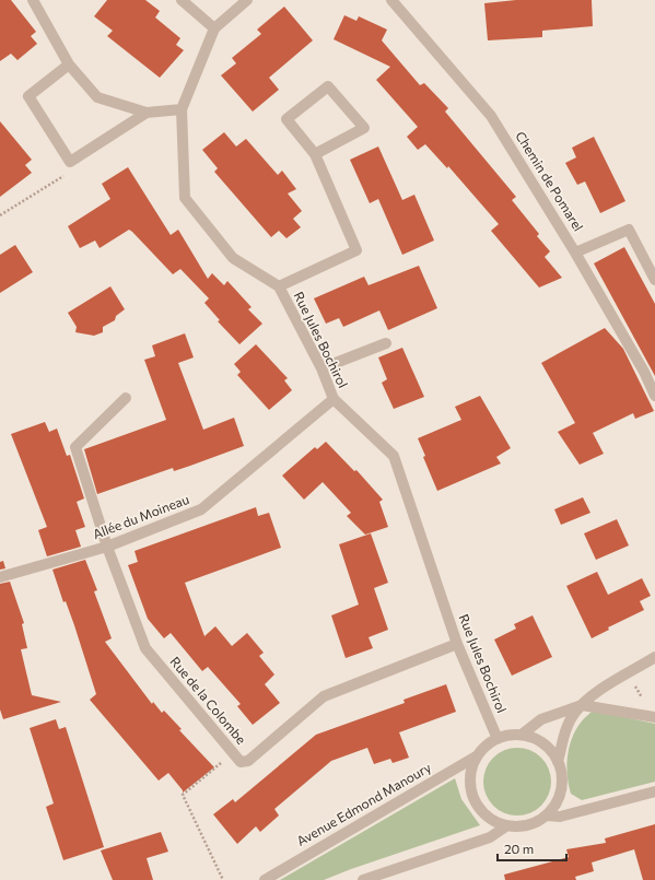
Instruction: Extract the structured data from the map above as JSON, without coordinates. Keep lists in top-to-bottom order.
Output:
{
  "streets": {
    "street": [
      "Chemin de Pomarel",
      "Rue Jules Bochirol",
      "Allée du Moineau",
      "Rue de la Colombe",
      "Avenue Edmond Manoury"
    ]
  },
  "crossings": [
    ["Rue Jules Bochirol", "Allée du Moineau"],
    ["Rue Jules Bochirol", "Rue de la Colombe"],
    ["Rue Jules Bochirol", "Avenue Edmond Manoury"],
    ["Allée du Moineau", "Rue de la Colombe"]
  ],
  "scale_bar": "20 m"
}
